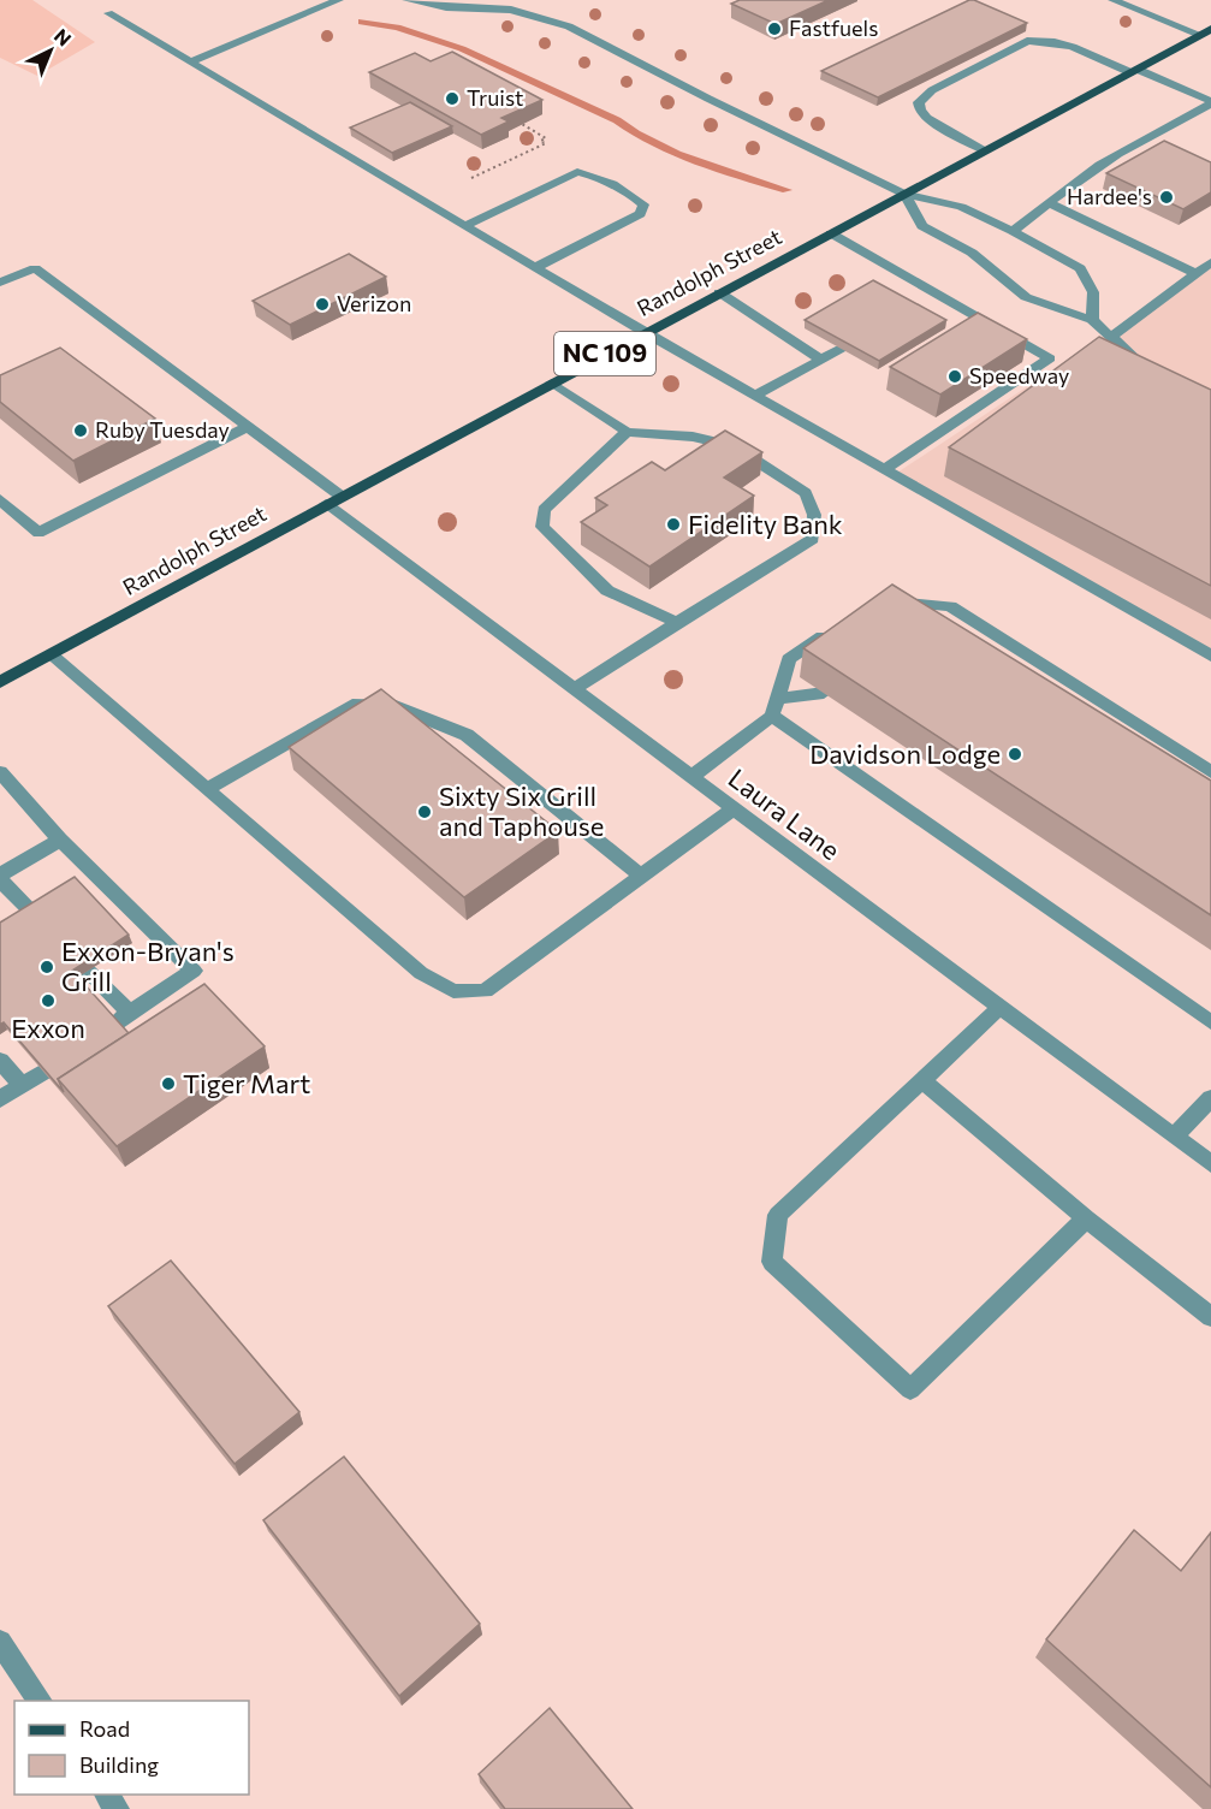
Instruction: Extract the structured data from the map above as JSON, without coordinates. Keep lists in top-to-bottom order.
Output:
{
  "streets": {
    "main road": ["Randolph Street", "NC 109"],
    "street": ["Laura Lane"]
  },
  "crossings": [
    ["Randolph Street", "Laura Lane"]
  ],
  "places": [
    "Fastfuels",
    "Truist",
    "Hardee's",
    "Verizon",
    "Speedway",
    "Ruby Tuesday",
    "Fidelity Bank",
    "Davidson Lodge",
    "Sixty Six Grill and Taphouse",
    "Exxon-Bryan's Grill",
    "Exxon",
    "Tiger Mart"
  ],
  "legend": ["Road", "Building"],
  "north": "top right"
}
